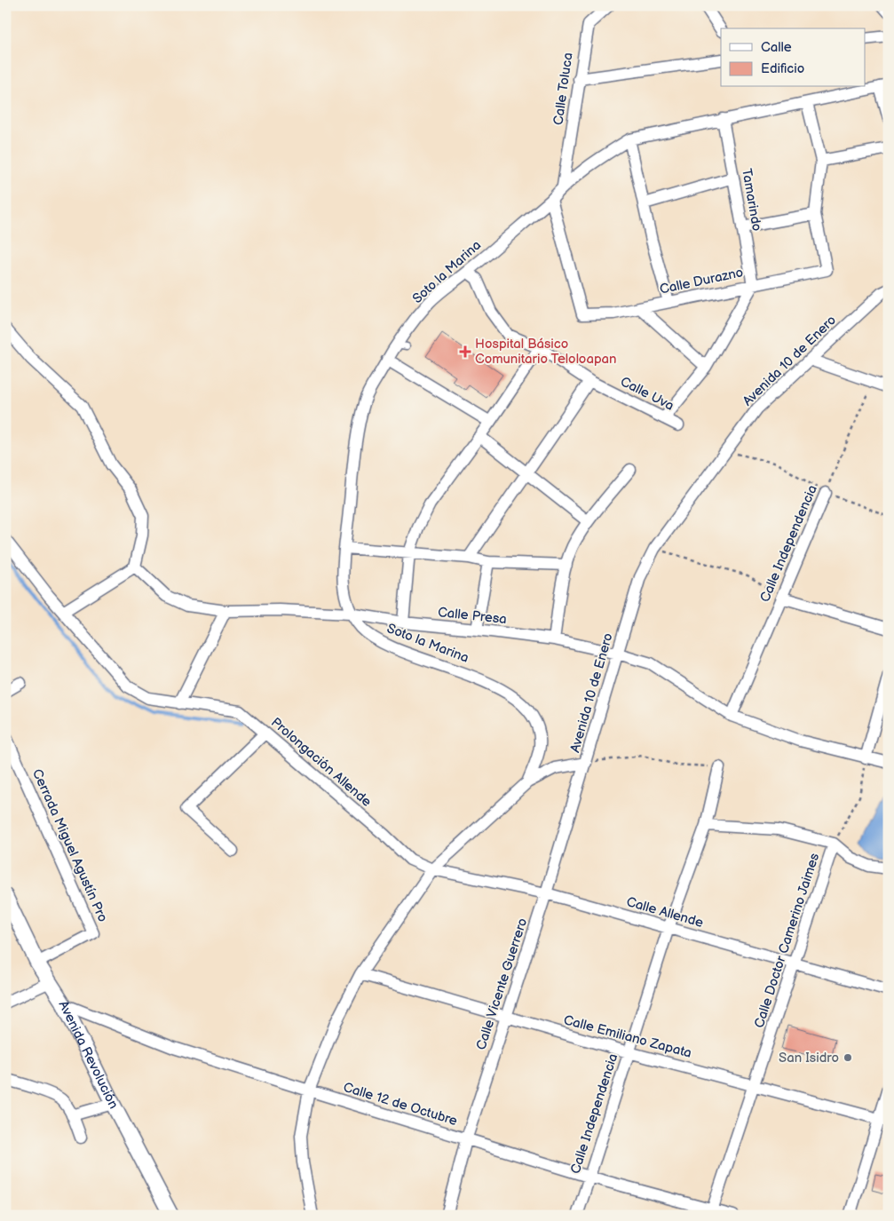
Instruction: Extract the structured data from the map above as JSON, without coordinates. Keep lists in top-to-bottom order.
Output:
{
  "streets": {
    "street": [
      "Calle Toluca",
      "Tamarindo",
      "Soto la Marina",
      "Calle Durazno",
      "Avenida 10 de Enero",
      "Calle Uva",
      "Calle Independencia",
      "Calle Presa",
      "Prolongación Allende",
      "Cerrada Miguel Agustín Pro",
      "Calle Allende",
      "Calle Doctor Camerino Jaimes",
      "Calle Vicente Guerrero",
      "Calle Emiliano Zapata",
      "Avenida Revolución",
      "Calle 12 de Octubre"
    ]
  },
  "crossings": [
    ["Calle Toluca", "Soto la Marina"],
    ["Tamarindo", "Soto la Marina"],
    ["Tamarindo", "Calle Durazno"],
    ["Soto la Marina", "Calle Durazno"],
    ["Soto la Marina", "Avenida 10 de Enero"],
    ["Soto la Marina", "Calle Uva"],
    ["Soto la Marina", "Calle Presa"],
    ["Avenida 10 de Enero", "Calle Presa"],
    ["Avenida 10 de Enero", "Prolongación Allende"],
    ["Avenida 10 de Enero", "Calle Allende"],
    ["Avenida 10 de Enero", "Calle Vicente Guerrero"],
    ["Avenida 10 de Enero", "Calle Emiliano Zapata"],
    ["Avenida 10 de Enero", "Calle 12 de Octubre"],
    ["Calle Independencia", "Calle Presa"],
    ["Calle Independencia", "Calle Allende"],
    ["Calle Independencia", "Calle Emiliano Zapata"],
    ["Calle Independencia", "Calle 12 de Octubre"],
    ["Calle Presa", "Calle Doctor Camerino Jaimes"],
    ["Prolongación Allende", "Calle Allende"],
    ["Cerrada Miguel Agustín Pro", "Avenida Revolución"],
    ["Calle Allende", "Calle Doctor Camerino Jaimes"],
    ["Calle Allende", "Calle Vicente Guerrero"],
    ["Calle Doctor Camerino Jaimes", "Calle Emiliano Zapata"],
    ["Calle Doctor Camerino Jaimes", "Calle 12 de Octubre"],
    ["Calle Vicente Guerrero", "Calle Emiliano Zapata"],
    ["Calle Vicente Guerrero", "Calle 12 de Octubre"],
    ["Avenida Revolución", "Calle 12 de Octubre"]
  ],
  "places": {
    "health": ["Hospital Básico Comunitario Teloloapan"],
    "other": ["San Isidro"]
  },
  "legend": ["Calle", "Edificio"]
}
